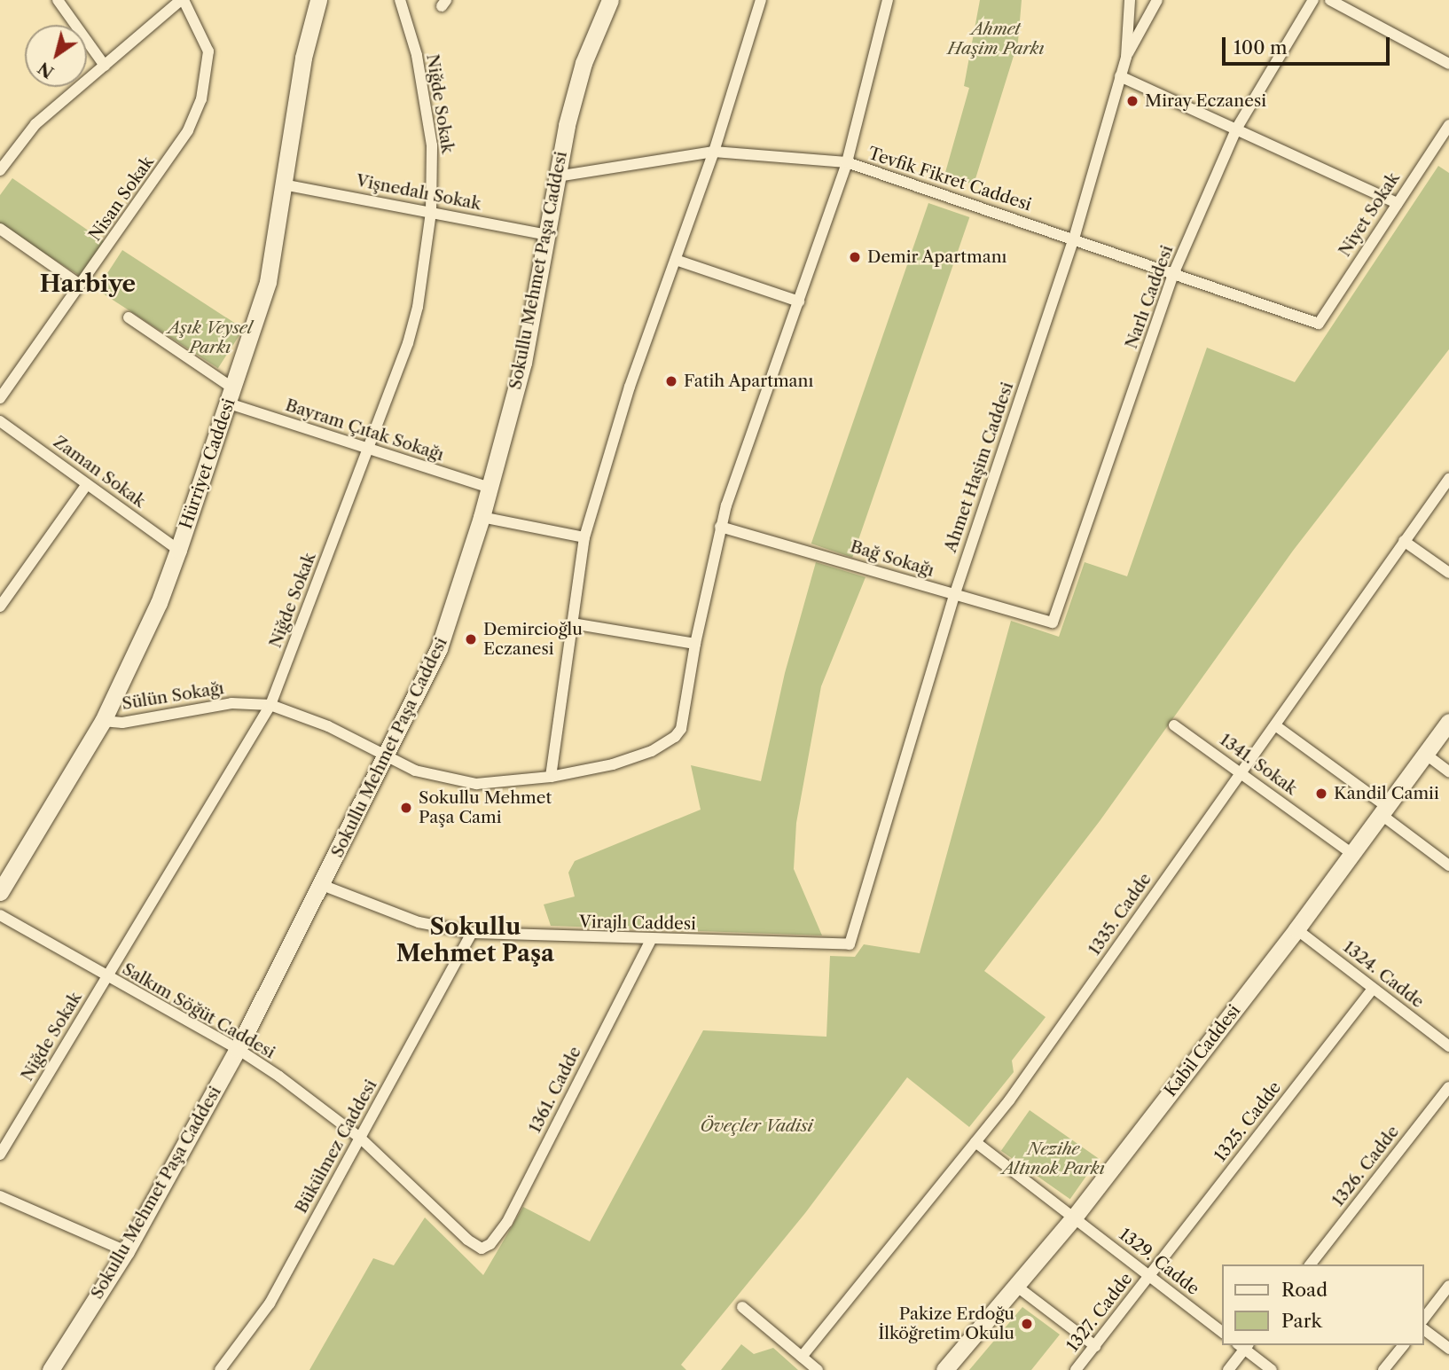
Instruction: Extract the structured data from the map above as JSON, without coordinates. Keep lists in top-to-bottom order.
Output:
{
  "streets": {
    "main road": ["Sokullu Mehmet Paşa Caddesi", "Hürriyet Caddesi", "Kabil Caddesi"],
    "street": [
      "Niğde Sokak",
      "Tevfik Fikret Caddesi",
      "Vişnedalı Sokak",
      "Nisan Sokak",
      "Niyet Sokak",
      "Narlı Caddesi",
      "Bayram Çıtak Sokağı",
      "Ahmet Haşim Caddesi",
      "Zaman Sokak",
      "Bağ Sokağı",
      "Sülün Sokağı",
      "1341. Sokak",
      "1335. Cadde",
      "Virajlı Caddesi",
      "1324. Cadde",
      "Salkım Söğüt Caddesi",
      "1361. Cadde",
      "1325. Cadde",
      "Bükülmez Caddesi",
      "1326. Cadde",
      "1329. Cadde",
      "1327. Cadde"
    ]
  },
  "crossings": [
    ["Niğde Sokak", "Vişnedalı Sokak"],
    ["Niğde Sokak", "Bayram Çıtak Sokağı"],
    ["Niğde Sokak", "Sülün Sokağı"],
    ["Niğde Sokak", "Salkım Söğüt Caddesi"],
    ["Tevfik Fikret Caddesi", "Niyet Sokak"],
    ["Tevfik Fikret Caddesi", "Sokullu Mehmet Paşa Caddesi"],
    ["Tevfik Fikret Caddesi", "Narlı Caddesi"],
    ["Tevfik Fikret Caddesi", "Ahmet Haşim Caddesi"],
    ["Vişnedalı Sokak", "Sokullu Mehmet Paşa Caddesi"],
    ["Vişnedalı Sokak", "Hürriyet Caddesi"],
    ["Sokullu Mehmet Paşa Caddesi", "Bayram Çıtak Sokağı"],
    ["Sokullu Mehmet Paşa Caddesi", "Sülün Sokağı"],
    ["Sokullu Mehmet Paşa Caddesi", "Virajlı Caddesi"],
    ["Sokullu Mehmet Paşa Caddesi", "Salkım Söğüt Caddesi"],
    ["Narlı Caddesi", "Bağ Sokağı"],
    ["Bayram Çıtak Sokağı", "Hürriyet Caddesi"],
    ["Hürriyet Caddesi", "Zaman Sokak"],
    ["Hürriyet Caddesi", "Sülün Sokağı"],
    ["Ahmet Haşim Caddesi", "Bağ Sokağı"],
    ["Ahmet Haşim Caddesi", "Virajlı Caddesi"],
    ["1341. Sokak", "1335. Cadde"],
    ["1341. Sokak", "Kabil Caddesi"],
    ["1335. Cadde", "1329. Cadde"],
    ["Virajlı Caddesi", "1361. Cadde"],
    ["Virajlı Caddesi", "Bükülmez Caddesi"],
    ["1324. Cadde", "Kabil Caddesi"],
    ["1324. Cadde", "1325. Cadde"],
    ["Salkım Söğüt Caddesi", "1361. Cadde"],
    ["Salkım Söğüt Caddesi", "Bükülmez Caddesi"],
    ["Kabil Caddesi", "1329. Cadde"],
    ["1325. Cadde", "1329. Cadde"],
    ["1325. Cadde", "1327. Cadde"],
    ["1329. Cadde", "1327. Cadde"]
  ],
  "districts": ["Harbiye", "Sokullu Mehmet Paşa"],
  "parks": [
    "Ahmet Haşim Parkı",
    "Aşık Veysel Parkı",
    "Öveçler Vadisi",
    "Nezihe Altınok Parkı"
  ],
  "places": [
    "Miray Eczanesi",
    "Demir Apartmanı",
    "Fatih Apartmanı",
    "Demircioğlu Eczanesi",
    "Kandil Camii",
    "Sokullu Mehmet Paşa Cami",
    "Pakize Erdoğu İlköğretim Okulu"
  ],
  "legend": ["Road", "Park"],
  "scale_bar": "100 m",
  "north": "bottom left"
}
